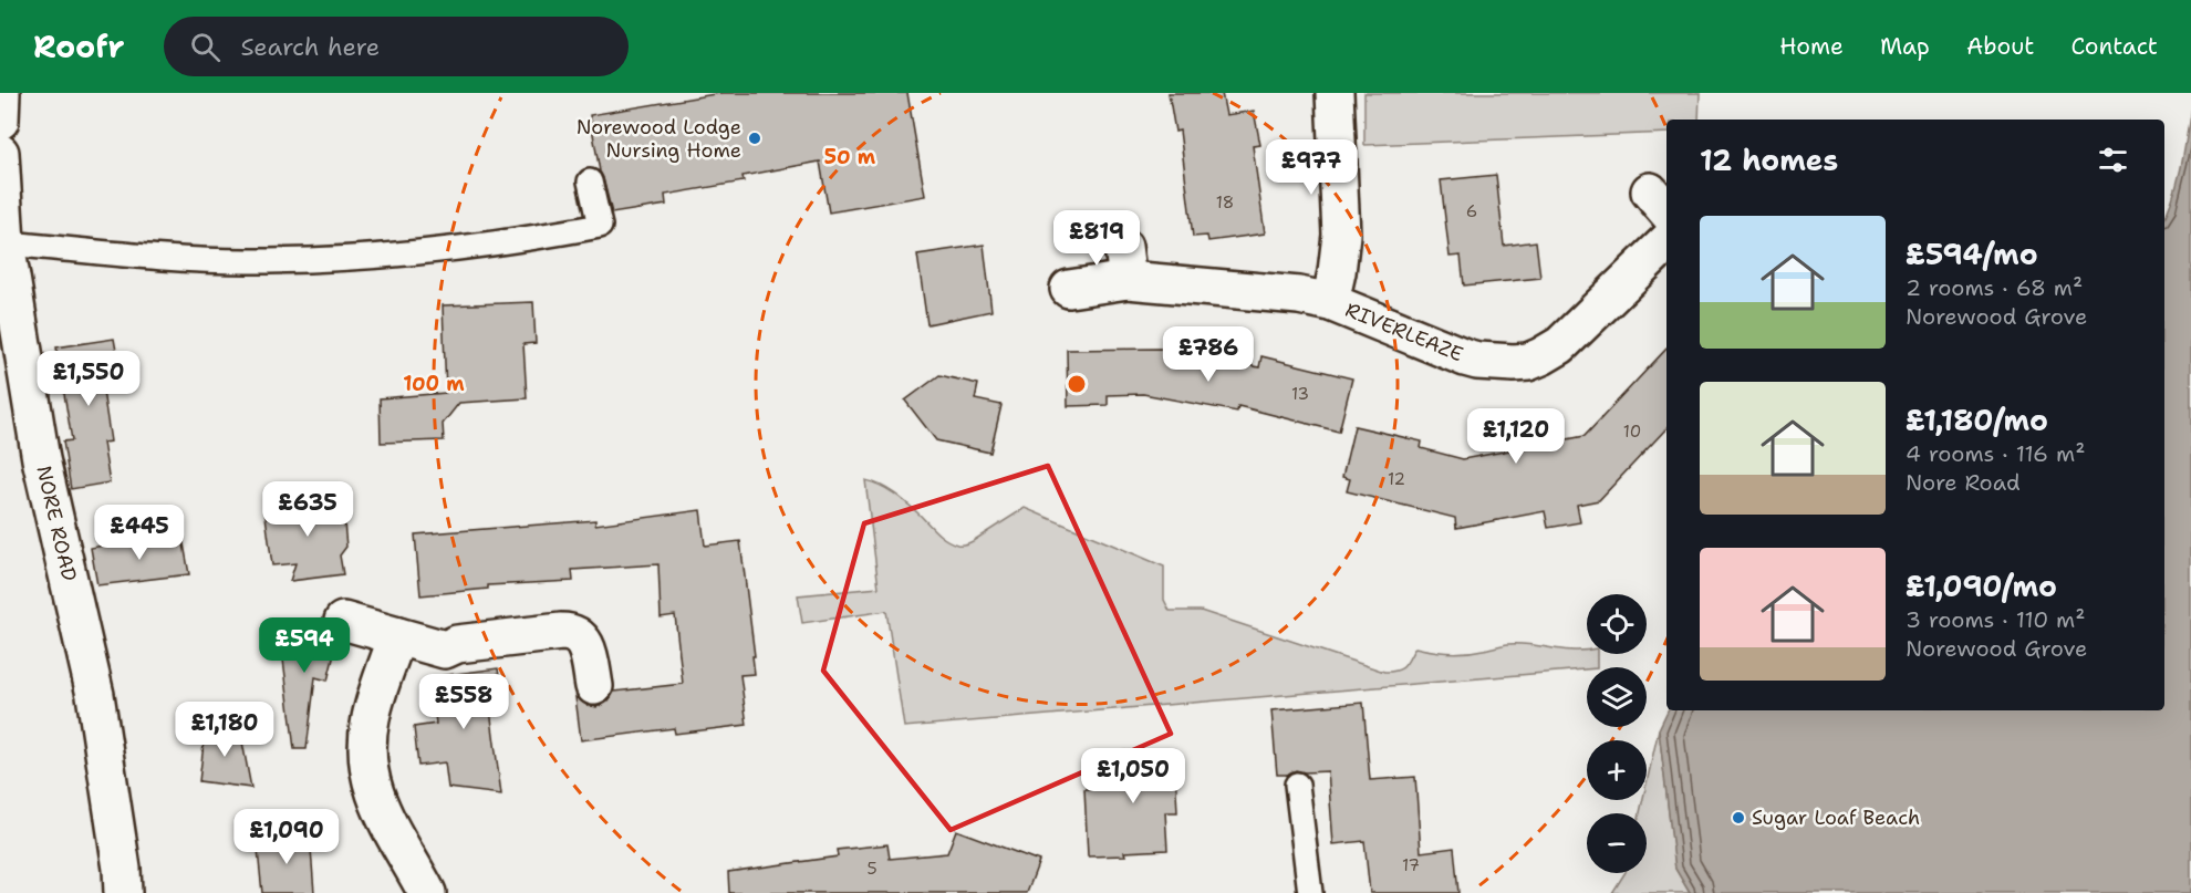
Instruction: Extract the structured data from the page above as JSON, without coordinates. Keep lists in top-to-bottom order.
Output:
{
  "streets": {
    "street": ["RIVERLEAZE", "NORE ROAD"]
  },
  "places": ["Norewood Lodge Nursing Home", "Sugar Loaf Beach"],
  "house_numbers": [
    "18",
    "6",
    "13",
    "10",
    "12",
    "17",
    "5"
  ],
  "page": {
    "header": "Roofr",
    "search": "Search here",
    "nav": [
      "Home",
      "Map",
      "About",
      "Contact"
    ],
    "heading": "12 homes",
    "price": [
      "£977",
      "£819",
      "£786",
      "£1,550",
      "£1,120",
      "£635",
      "£445",
      "£594",
      "£558",
      "£1,180",
      "£1,050",
      "£1,090"
    ],
    "list": [
      {
        "name": "£594/mo",
        "note": "2 rooms · 68 m² · Norewood Grove"
      },
      {
        "name": "£1,180/mo",
        "note": "4 rooms · 116 m² · Nore Road"
      },
      {
        "name": "£1,090/mo",
        "note": "3 rooms · 110 m² · Norewood Grove"
      }
    ],
    "map_buttons": ["+", "−"]
  },
  "rings": ["50 m", "100 m"]
}
